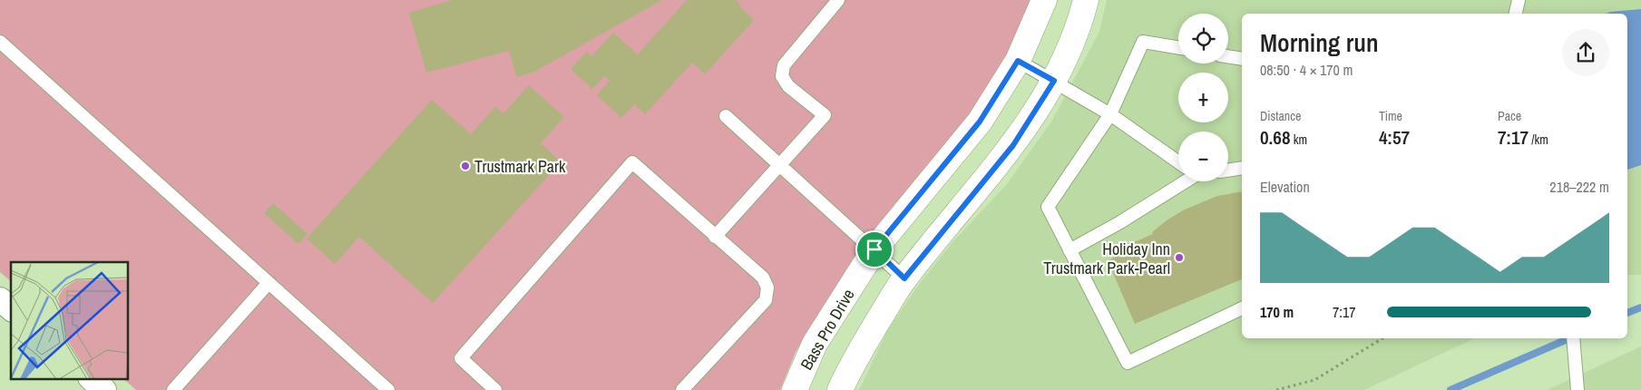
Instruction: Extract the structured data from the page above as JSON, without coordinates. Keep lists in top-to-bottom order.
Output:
{
  "streets": {
    "street": ["Bass Pro Drive"]
  },
  "places": ["Trustmark Park", "Holiday Inn Trustmark Park-Pearl"],
  "page": {
    "map_buttons": ["+", "−"],
    "heading": ["Morning run", "08:50 · 4 × 170 m"],
    "stats": [
      ["Distance", "0.68 km"],
      ["Time", "4:57"],
      ["Pace", "7:17 /km"]
    ],
    "chart": ["Elevation", "218–222 m"],
    "list": [
      {
        "name": "170 m",
        "note": "7:17"
      }
    ]
  }
}
